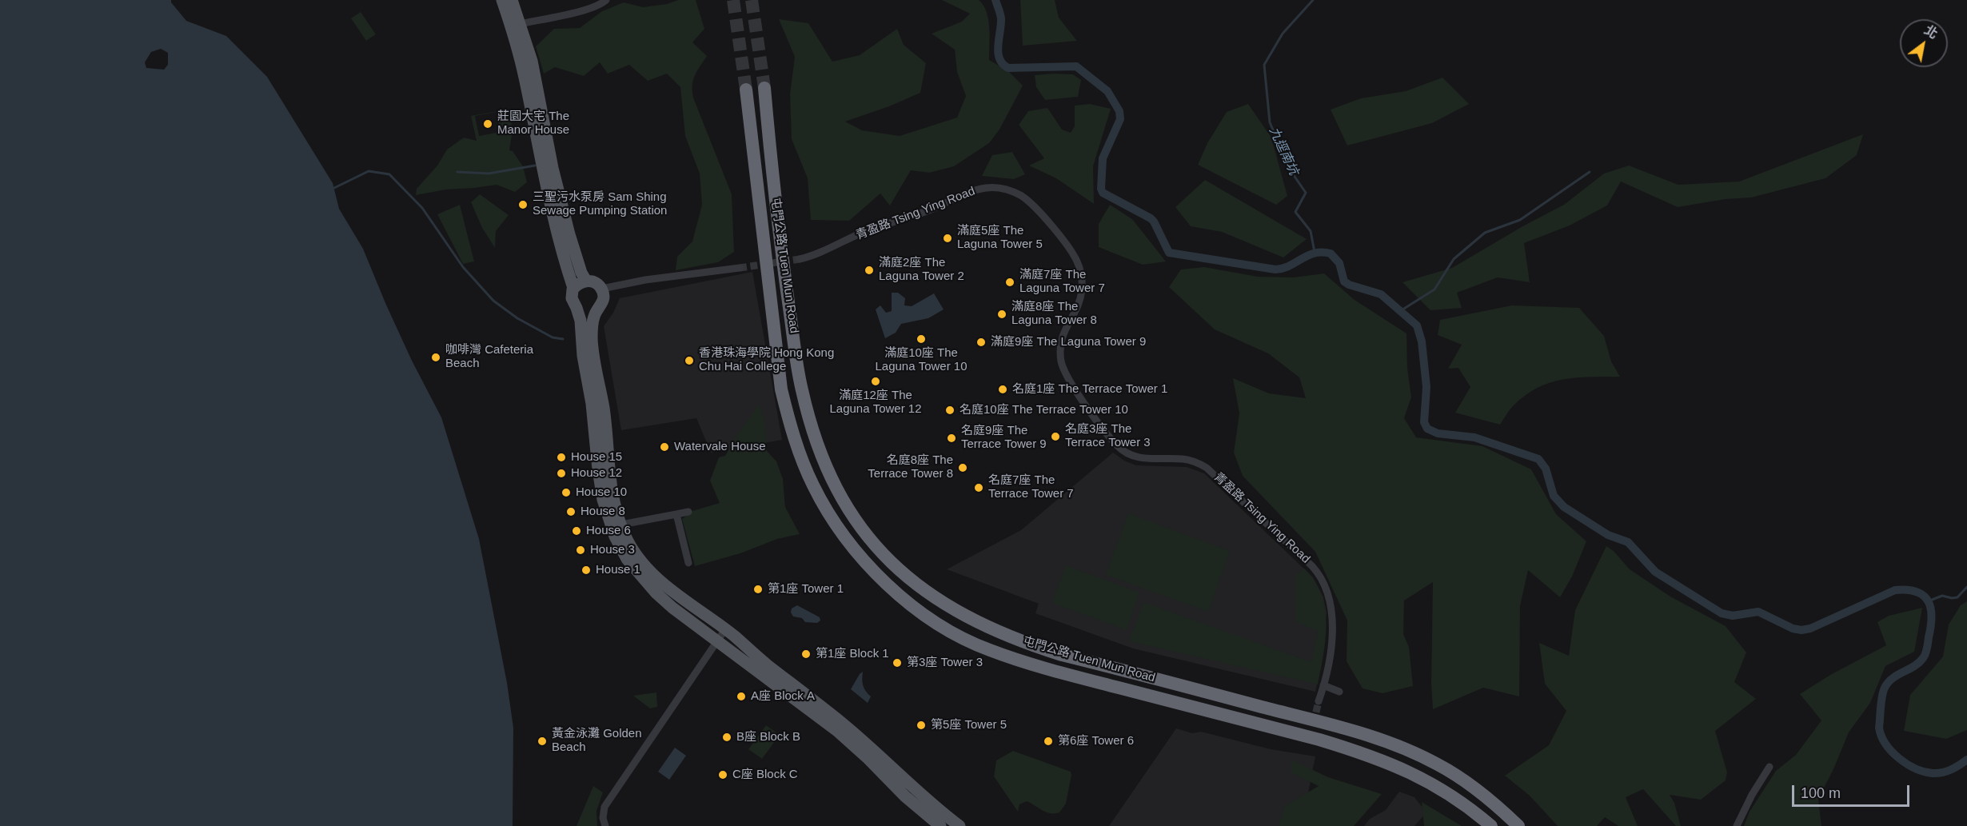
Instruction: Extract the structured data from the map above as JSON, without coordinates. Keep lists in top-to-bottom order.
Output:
{
  "streets": {
    "highway": ["屯門公路 Tuen Mun Road"],
    "street": ["青盈路 Tsing Ying Road"]
  },
  "water": ["九逕南坑"],
  "places": [
    "莊園大宅 The Manor House",
    "三聖污水泵房 Sam Shing Sewage Pumping Station",
    "滿庭5座 The Laguna Tower 5",
    "滿庭2座 The Laguna Tower 2",
    "滿庭7座 The Laguna Tower 7",
    "滿庭8座 The Laguna Tower 8",
    "滿庭10座 The Laguna Tower 10",
    "滿庭9座 The Laguna Tower 9",
    "咖啡灣 Cafeteria Beach",
    "香港珠海學院 Hong Kong Chu Hai College",
    "滿庭12座 The Laguna Tower 12",
    "名庭1座 The Terrace Tower 1",
    "名庭10座 The Terrace Tower 10",
    "名庭3座 The Terrace Tower 3",
    "名庭9座 The Terrace Tower 9",
    "Watervale House",
    "House 15",
    "名庭8座 The Terrace Tower 8",
    "House 12",
    "名庭7座 The Terrace Tower 7",
    "House 10",
    "House 8",
    "House 6",
    "House 3",
    "House 1",
    "第1座 Tower 1",
    "第1座 Block 1",
    "第3座 Tower 3",
    "A座 Block A",
    "第5座 Tower 5",
    "B座 Block B",
    "黃金泳灘 Golden Beach",
    "第6座 Tower 6",
    "C座 Block C"
  ],
  "scale_bar": "100 m",
  "north": "top right"
}
